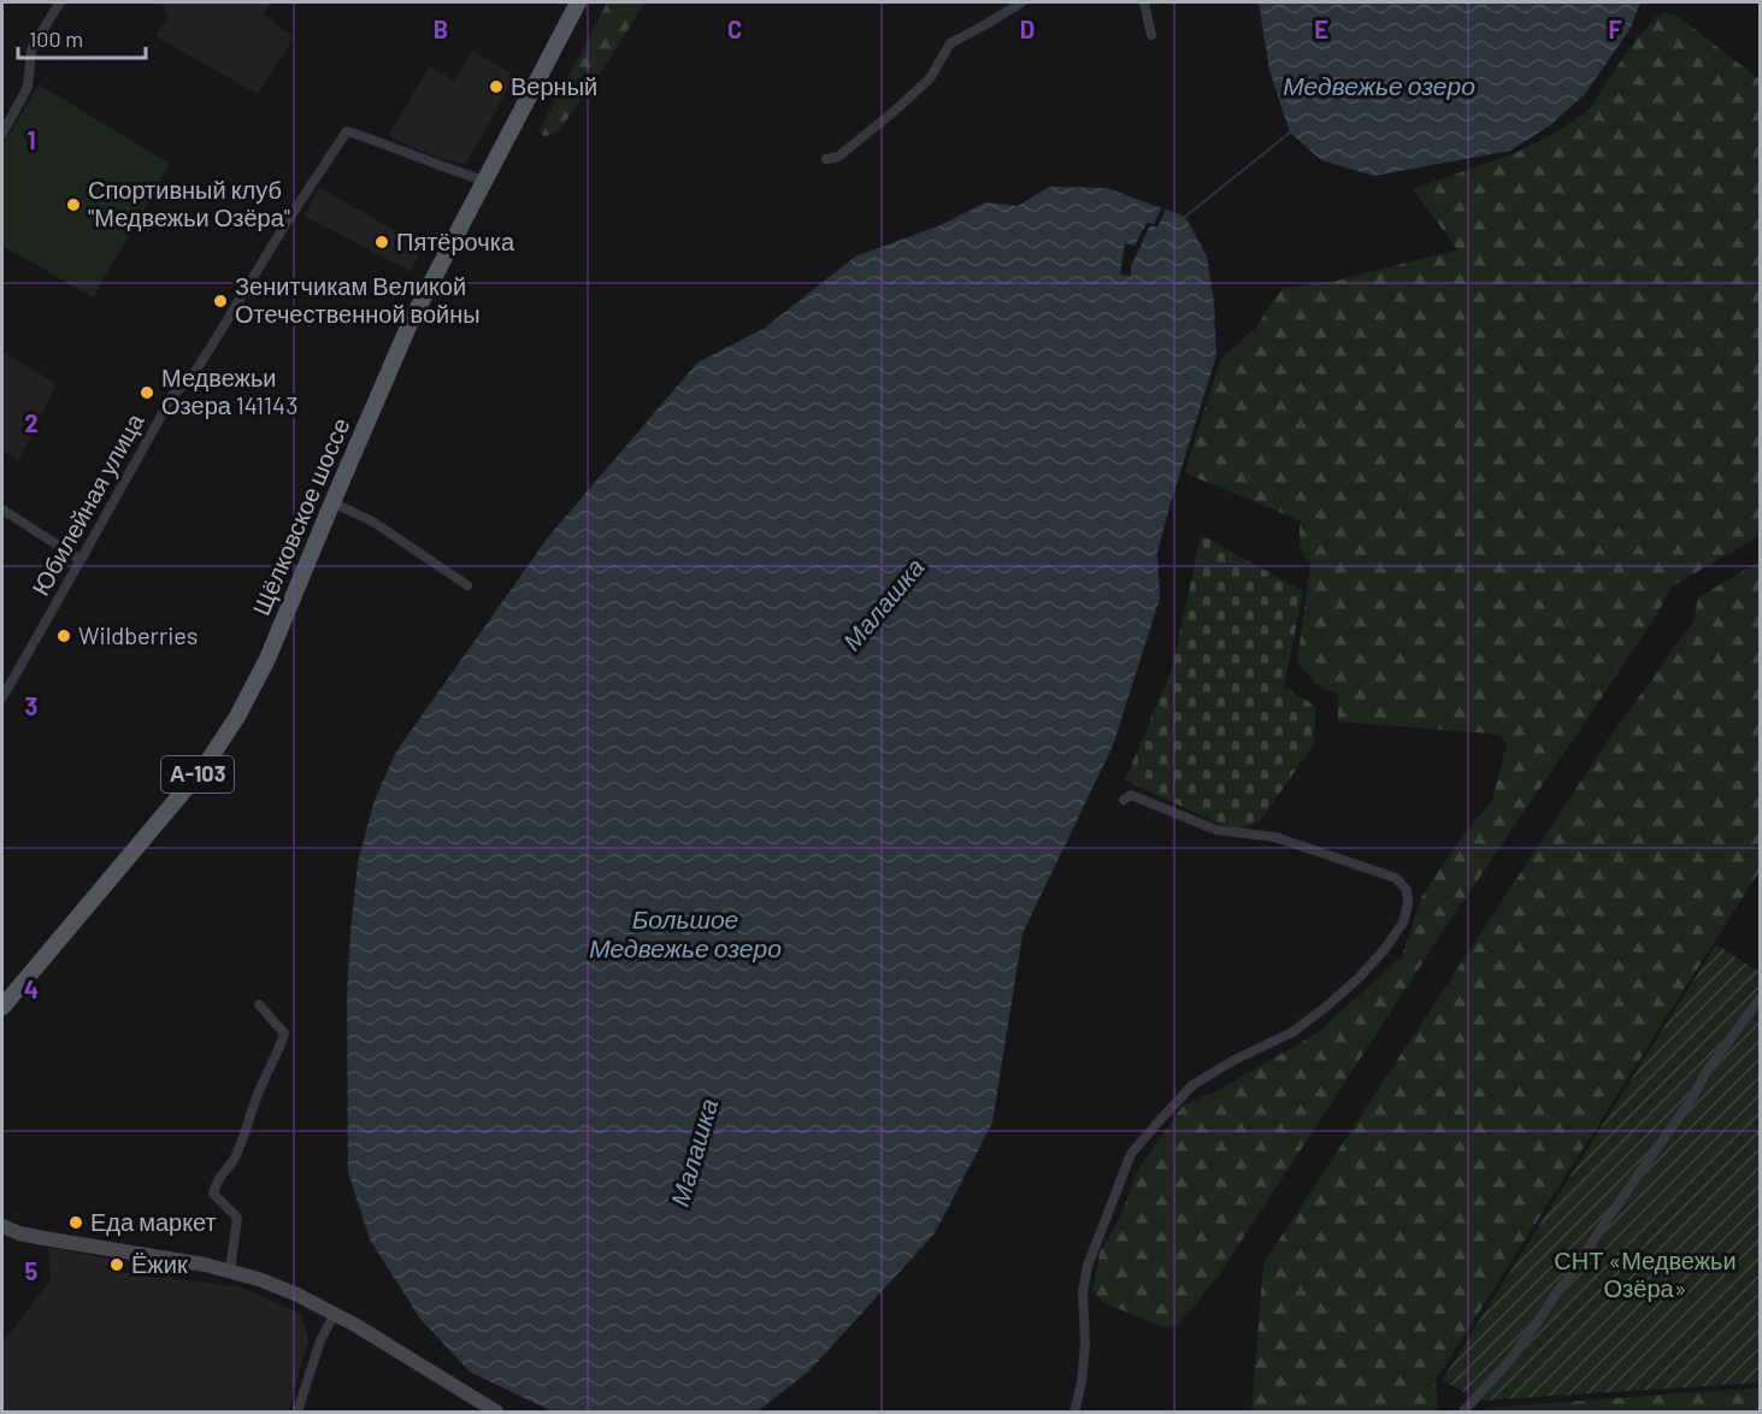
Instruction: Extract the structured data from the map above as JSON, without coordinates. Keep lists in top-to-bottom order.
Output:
{
  "streets": {
    "main road": ["Щёлковское шоссе", "А-103"],
    "street": ["Юбилейная улица"]
  },
  "crossings": [
    ["Юбилейная улица", "Щёлковское шоссе"]
  ],
  "water": ["Медвежье озеро", "Малашка", "Большое Медвежье озеро"],
  "parks": ["СНТ «Медвежьи Озёра»"],
  "places": [
    "Верный",
    "Спортивный клуб \"Медвежьи Озёра\"",
    "Пятёрочка",
    "Зенитчикам Великой Отечественной войны",
    "Медвежьи Озера 141143",
    "Wildberries",
    "Еда маркет",
    "Ёжик"
  ],
  "scale_bar": "100 m",
  "grid": {
    "columns": [
      "B",
      "C",
      "D",
      "E",
      "F"
    ],
    "rows": [
      "1",
      "2",
      "3",
      "4",
      "5"
    ]
  }
}
